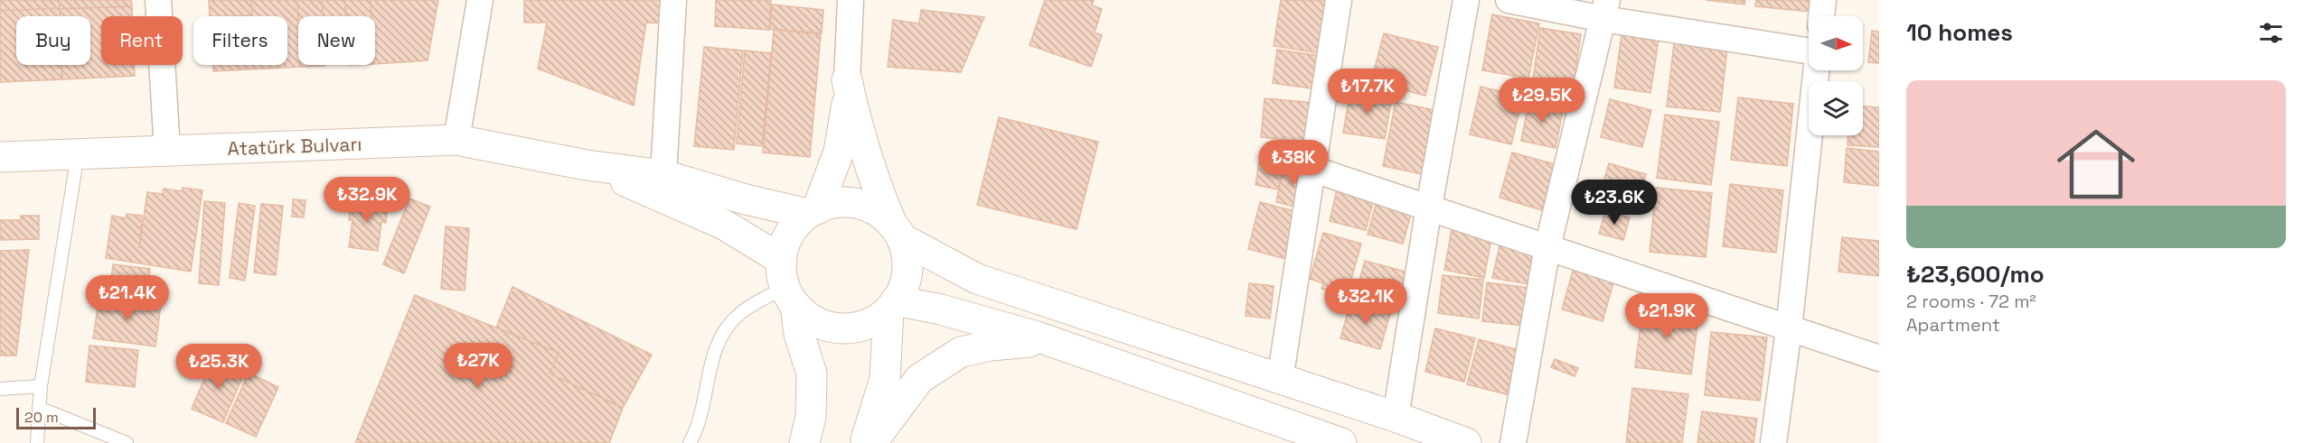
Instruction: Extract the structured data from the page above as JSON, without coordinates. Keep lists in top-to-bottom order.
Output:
{
  "streets": {
    "main road": ["Atatürk Bulvarı"]
  },
  "scale_bar": "20 m",
  "north": "right",
  "page": {
    "heading": "10 homes",
    "chip": [
      "Buy",
      "Rent",
      "Filters",
      "New"
    ],
    "list": [
      {
        "name": "₺23,600/mo",
        "note": "2 rooms · 72 m² · Apartment"
      }
    ],
    "price": [
      "₺17.7K",
      "₺29.5K",
      "₺38K",
      "₺32.9K",
      "₺23.6K",
      "₺21.4K",
      "₺32.1K",
      "₺21.9K",
      "₺27K",
      "₺25.3K"
    ],
    "scale": "20 m"
  }
}
